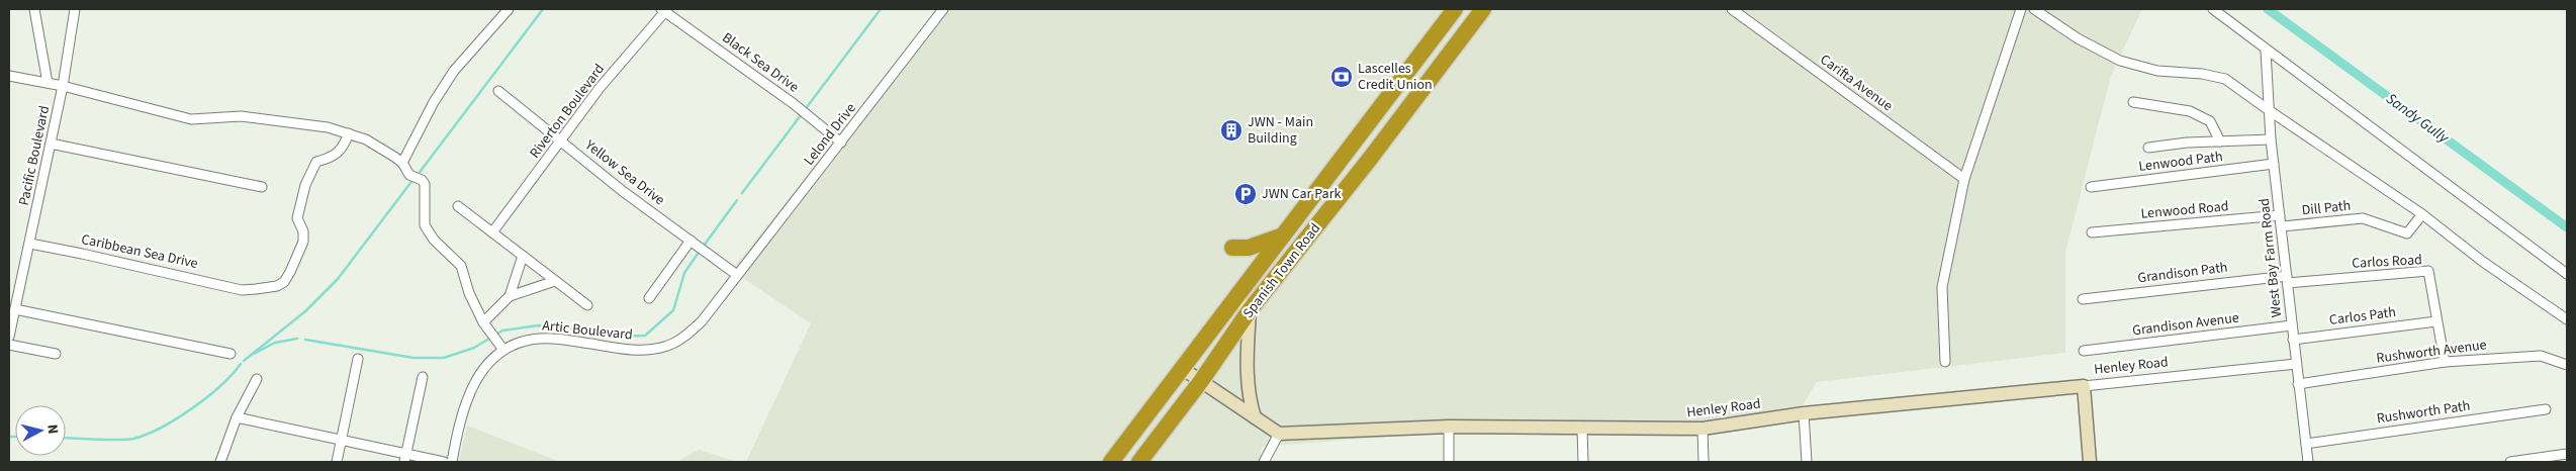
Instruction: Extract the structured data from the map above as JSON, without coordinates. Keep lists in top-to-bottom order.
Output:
{
  "streets": {
    "highway": ["Spanish Town Road"],
    "street": [
      "Black Sea Drive",
      "Carifta Avenue",
      "Riverton Boulevard",
      "Lelond Drive",
      "Pacific Boulevard",
      "Lenwood Path",
      "Yellow Sea Drive",
      "Dill Path",
      "Lenwood Road",
      "Caribbean Sea Drive",
      "West Bay Farm Road",
      "Carlos Road",
      "Grandison Path",
      "Carlos Path",
      "Grandison Avenue",
      "Artic Boulevard",
      "Rushworth Avenue",
      "Henley Road",
      "Rushworth Path"
    ]
  },
  "crossings": [
    ["Black Sea Drive", "Riverton Boulevard"],
    ["Black Sea Drive", "Lelond Drive"],
    ["Riverton Boulevard", "Yellow Sea Drive"],
    ["Lelond Drive", "Yellow Sea Drive"],
    ["Lelond Drive", "Artic Boulevard"],
    ["Pacific Boulevard", "Caribbean Sea Drive"],
    ["Lenwood Path", "West Bay Farm Road"],
    ["Yellow Sea Drive", "Artic Boulevard"],
    ["Dill Path", "West Bay Farm Road"],
    ["Lenwood Road", "West Bay Farm Road"],
    ["West Bay Farm Road", "Carlos Road"],
    ["West Bay Farm Road", "Grandison Path"],
    ["West Bay Farm Road", "Carlos Path"],
    ["West Bay Farm Road", "Grandison Avenue"],
    ["West Bay Farm Road", "Rushworth Avenue"],
    ["West Bay Farm Road", "Henley Road"],
    ["West Bay Farm Road", "Rushworth Path"],
    ["Carlos Road", "Grandison Path"],
    ["Carlos Road", "Carlos Path"],
    ["Carlos Road", "Rushworth Avenue"]
  ],
  "water": ["Sandy Gully"],
  "places": {
    "bank": ["Lascelles Credit Union"],
    "building": ["JWN - Main Building"],
    "parking": ["JWN Car Park"]
  },
  "north": "right"
}
